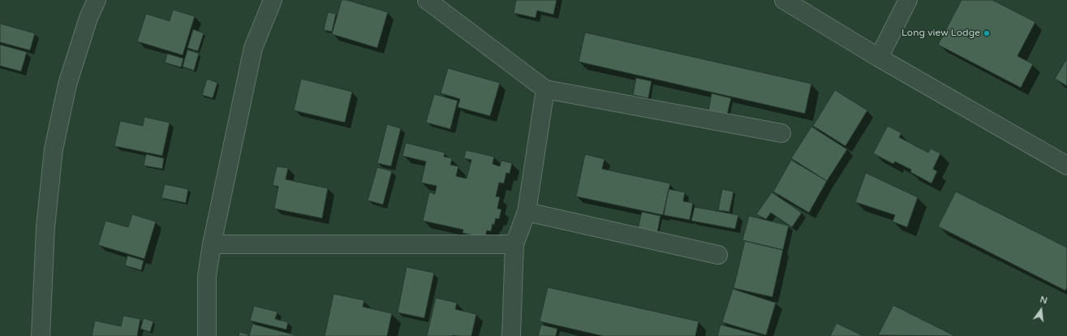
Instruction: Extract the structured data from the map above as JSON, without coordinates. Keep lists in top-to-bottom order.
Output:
{
  "places": ["Long view Lodge"],
  "north": "top"
}
